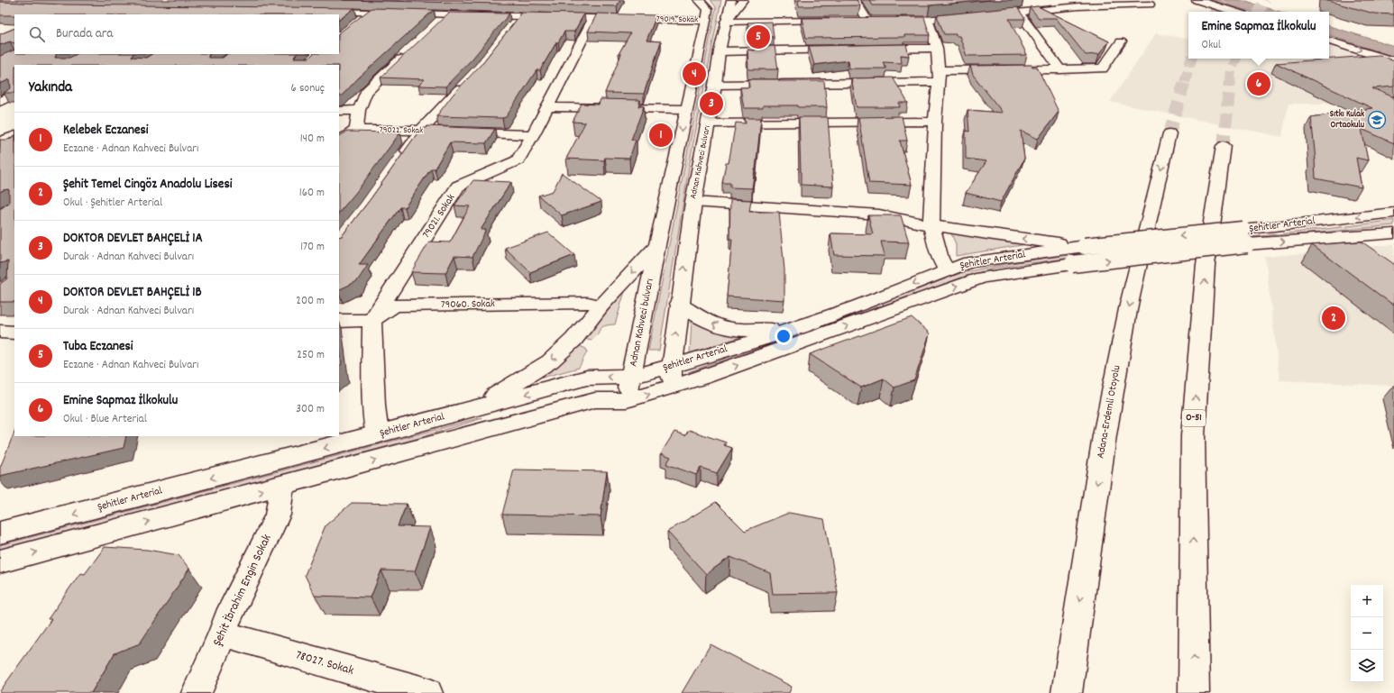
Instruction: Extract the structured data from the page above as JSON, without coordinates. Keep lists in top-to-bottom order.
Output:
{
  "streets": {
    "main road": [
      "79019. Sokak",
      "79022. Sokak",
      "Adnan Kahveci Bulvarı",
      "79021. Sokak",
      "Şehitler Arterial",
      "79060. Sokak",
      "Adnan Kahveci bulvarı",
      "Adana-Erdemli Otoyolu",
      "O-51",
      "Şehit İbrahim Engin Sokak",
      "78027. Sokak"
    ]
  },
  "crossings": [
    ["79019. Sokak", "79021. Sokak"],
    ["79021. Sokak", "79060. Sokak"],
    ["Şehitler Arterial", "Adnan Kahveci bulvarı"],
    ["Şehit İbrahim Engin Sokak", "78027. Sokak"]
  ],
  "places": {
    "school or university": ["Sıtkı Kulak Ortaokulu"]
  },
  "page": {
    "popup": ["Emine Sapmaz İlkokulu", "Okul"],
    "search": "Burada ara",
    "pins": [
      "5",
      "4",
      "6",
      "3",
      "1",
      "2"
    ],
    "heading": ["Yakında", "6 sonuç"],
    "list": [
      {
        "mark": "1",
        "name": "Kelebek Eczanesi",
        "note": "Eczane · Adnan Kahveci Bulvarı",
        "value": "140 m"
      },
      {
        "mark": "2",
        "name": "Şehit Temel Cingöz Anadolu Lisesi",
        "note": "Okul · Şehitler Arterial",
        "value": "160 m"
      },
      {
        "mark": "3",
        "name": "DOKTOR DEVLET BAHÇELİ 1A",
        "note": "Durak · Adnan Kahveci Bulvarı",
        "value": "170 m"
      },
      {
        "mark": "4",
        "name": "DOKTOR DEVLET BAHÇELİ 1B",
        "note": "Durak · Adnan Kahveci Bulvarı",
        "value": "200 m"
      },
      {
        "mark": "5",
        "name": "Tuba Eczanesi",
        "note": "Eczane · Adnan Kahveci Bulvarı",
        "value": "250 m"
      },
      {
        "mark": "6",
        "name": "Emine Sapmaz İlkokulu",
        "note": "Okul · Blue Arterial",
        "value": "300 m"
      }
    ],
    "map_buttons": ["+", "−"]
  }
}
